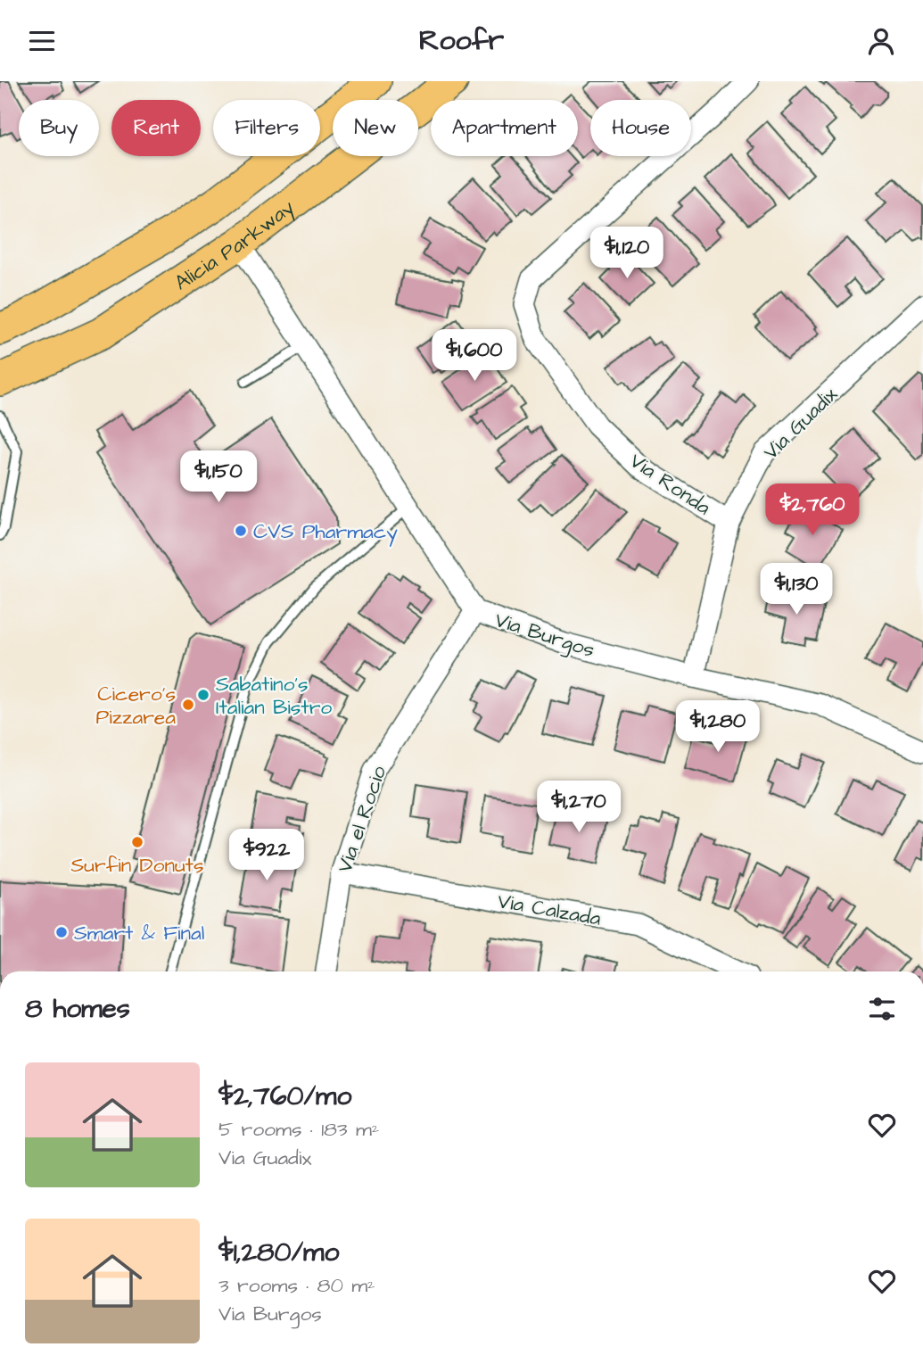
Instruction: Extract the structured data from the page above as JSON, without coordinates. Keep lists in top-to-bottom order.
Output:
{
  "streets": {
    "main road": ["Alicia Parkway"],
    "street": [
      "Via Guadix",
      "Via Ronda",
      "Via Burgos",
      "Via el Rocio",
      "Via Calzada"
    ]
  },
  "crossings": [
    ["Alicia Parkway", "Via Burgos"],
    ["Via Guadix", "Via Ronda"],
    ["Via Guadix", "Via Burgos"],
    ["Via Burgos", "Via el Rocio"],
    ["Via el Rocio", "Via Calzada"]
  ],
  "places": [
    "CVS Pharmacy",
    "Sabatino's Italian Bistro",
    "Cicero's Pizzarea",
    "Surfin Donuts",
    "Smart & Final"
  ],
  "page": {
    "header": "Roofr",
    "chip": [
      "Buy",
      "Rent",
      "Filters",
      "New",
      "Apartment",
      "House"
    ],
    "price": [
      "$1,120",
      "$1,600",
      "$1,150",
      "$2,760",
      "$1,130",
      "$1,280",
      "$1,270",
      "$922"
    ],
    "heading": "8 homes",
    "list": [
      {
        "name": "$2,760/mo",
        "note": "5 rooms · 183 m² · Via Guadix"
      },
      {
        "name": "$1,280/mo",
        "note": "3 rooms · 80 m² · Via Burgos"
      }
    ]
  }
}
